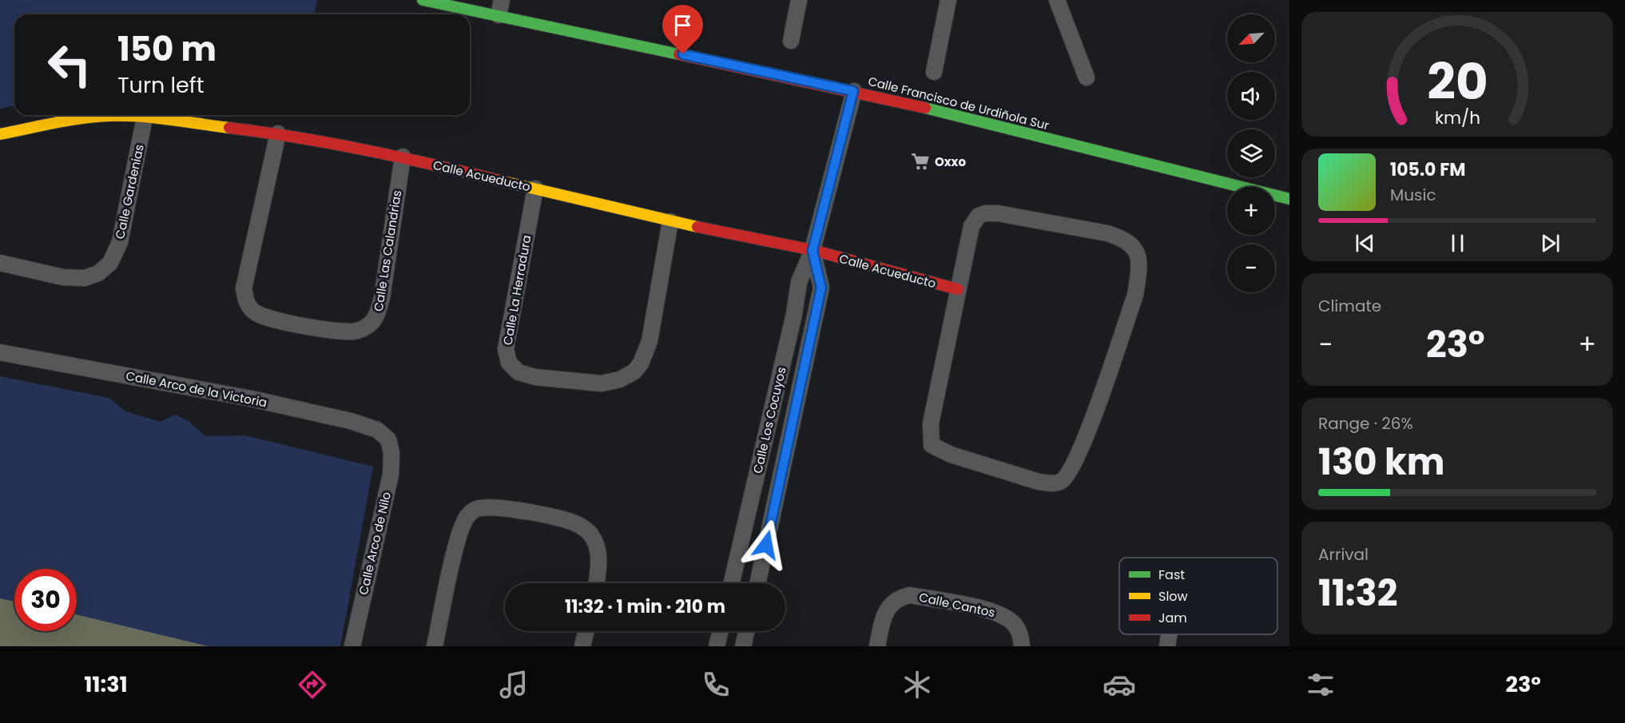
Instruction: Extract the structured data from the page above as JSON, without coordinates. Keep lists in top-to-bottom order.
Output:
{
  "streets": {
    "street": [
      "Calle Francisco de Urdiñola Sur",
      "Calle Acueducto",
      "Calle Gardenias",
      "Calle Las Calandrias",
      "Calle La Herradura",
      "Calle Arco de la Victoria",
      "Calle Los Cocuyos",
      "Calle Arco de Nilo",
      "Calle Cantos"
    ]
  },
  "crossings": [
    ["Calle Francisco de Urdiñola Sur", "Calle Los Cocuyos"],
    ["Calle Acueducto", "Calle Gardenias"],
    ["Calle Acueducto", "Calle Las Calandrias"],
    ["Calle Acueducto", "Calle La Herradura"],
    ["Calle Acueducto", "Calle Los Cocuyos"],
    ["Calle Arco de la Victoria", "Calle Arco de Nilo"]
  ],
  "places": {
    "supermarket": ["Oxxo"]
  },
  "legend": ["Fast", "Slow", "Jam"],
  "north": "bottom left",
  "page": {
    "map_buttons": ["+", "−"],
    "turn": ["150 m", "Turn left"],
    "song": ["105.0 FM", "Music"],
    "tile": [
      "Climate",
      ["Range · 26%", "130 km"],
      ["Arrival", "11:32"]
    ],
    "heat": ["−", "23°", "+"],
    "limit": "30",
    "trip": "11:32 · 1 min · 210 m",
    "tabs": ["11:31", "23°"],
    "gauge": ["20", "km/h"]
  }
}
